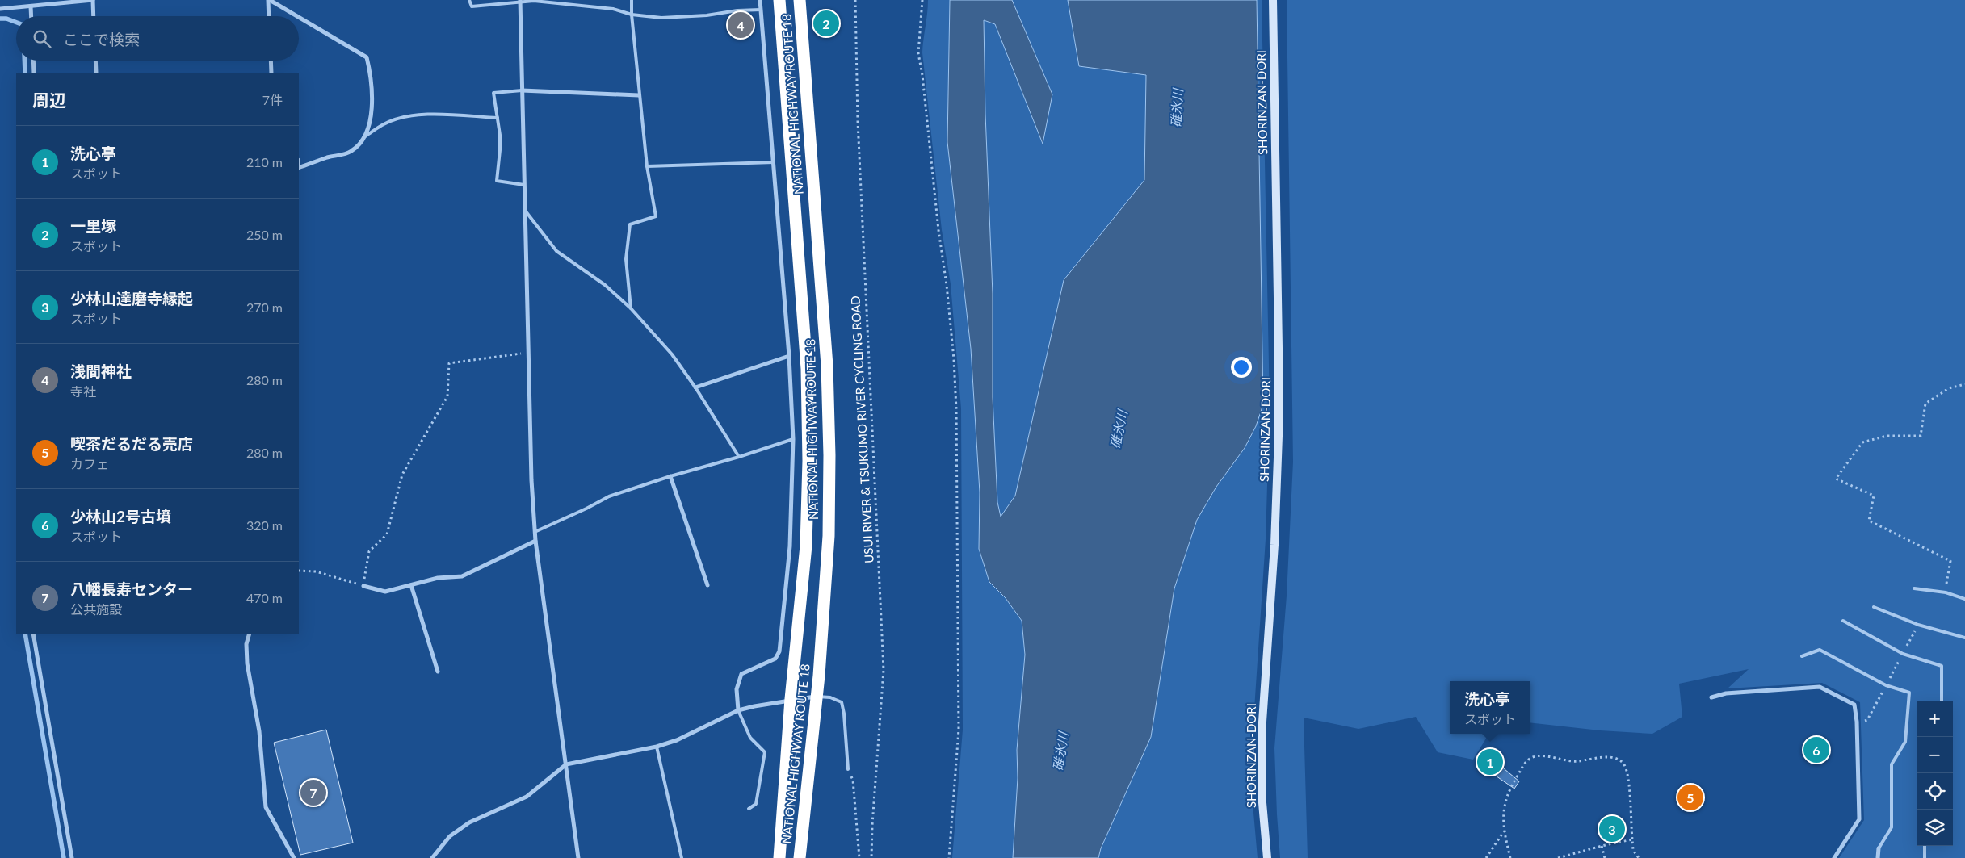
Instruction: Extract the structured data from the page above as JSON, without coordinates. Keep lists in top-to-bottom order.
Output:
{
  "streets": {
    "highway": ["NATIONAL HIGHWAY ROUTE 18"],
    "street": ["SHORINZAN-DORI"],
    "path": ["USUI RIVER & TSUKUMO RIVER CYCLING ROAD"]
  },
  "water": ["碓氷川"],
  "page": {
    "pins": [
      "2",
      "4",
      "6",
      "1",
      "7",
      "5",
      "3"
    ],
    "search": "ここで検索",
    "heading": ["周辺", "7件"],
    "list": [
      {
        "mark": "1",
        "name": "洗心亭",
        "note": "スポット",
        "value": "210 m"
      },
      {
        "mark": "2",
        "name": "一里塚",
        "note": "スポット",
        "value": "250 m"
      },
      {
        "mark": "3",
        "name": "少林山達磨寺縁起",
        "note": "スポット",
        "value": "270 m"
      },
      {
        "mark": "4",
        "name": "浅間神社",
        "note": "寺社",
        "value": "280 m"
      },
      {
        "mark": "5",
        "name": "喫茶だるだる売店",
        "note": "カフェ",
        "value": "280 m"
      },
      {
        "mark": "6",
        "name": "少林山2号古墳",
        "note": "スポット",
        "value": "320 m"
      },
      {
        "mark": "7",
        "name": "八幡長寿センター",
        "note": "公共施設",
        "value": "470 m"
      }
    ],
    "popup": ["洗心亭", "スポット"],
    "map_buttons": ["+", "−"]
  }
}
